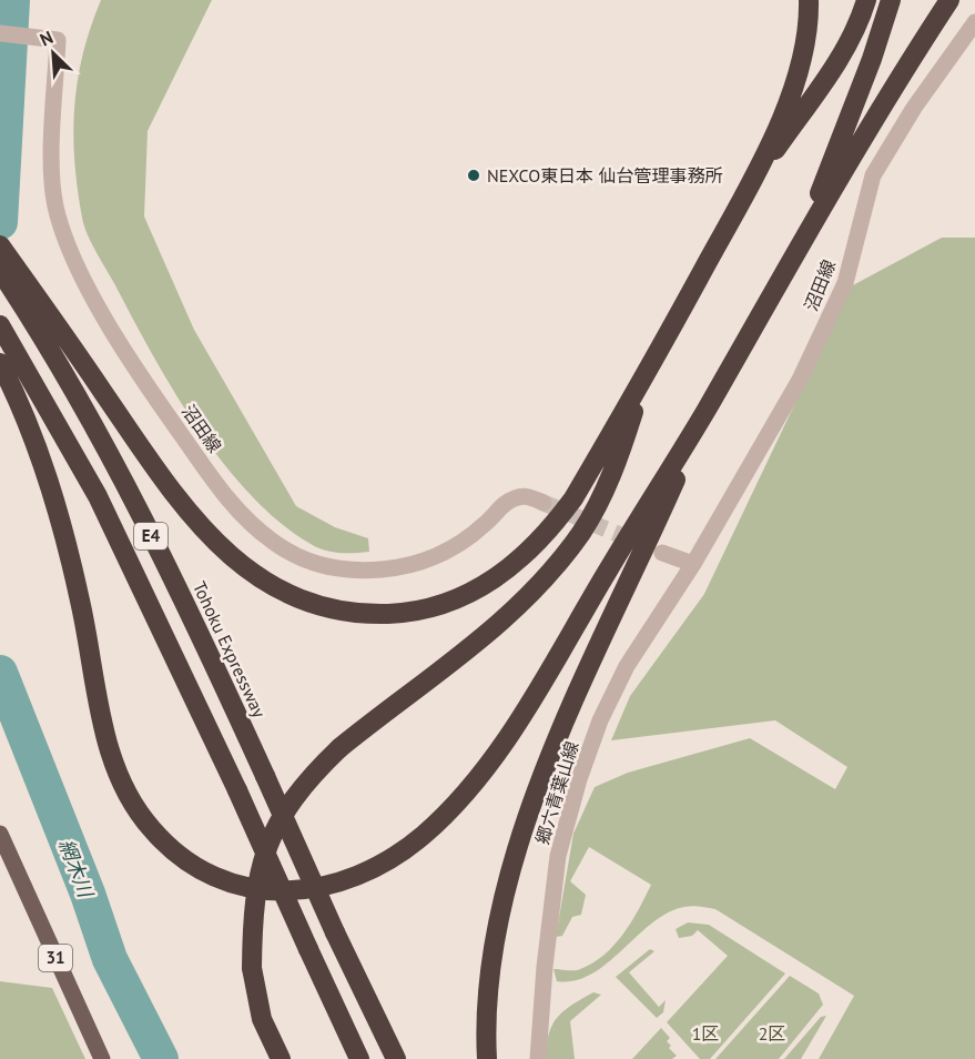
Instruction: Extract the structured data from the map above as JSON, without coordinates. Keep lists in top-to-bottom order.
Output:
{
  "streets": {
    "highway": ["E4", "Tohoku Expressway"],
    "main road": ["31"],
    "street": ["沼田線", "郷六青葉山線"]
  },
  "crossings": [
    ["沼田線", "郷六青葉山線"]
  ],
  "water": ["網木川"],
  "parks": ["1区", "2区"],
  "places": ["NEXCO東日本 仙台管理事務所"],
  "north": "top left"
}
